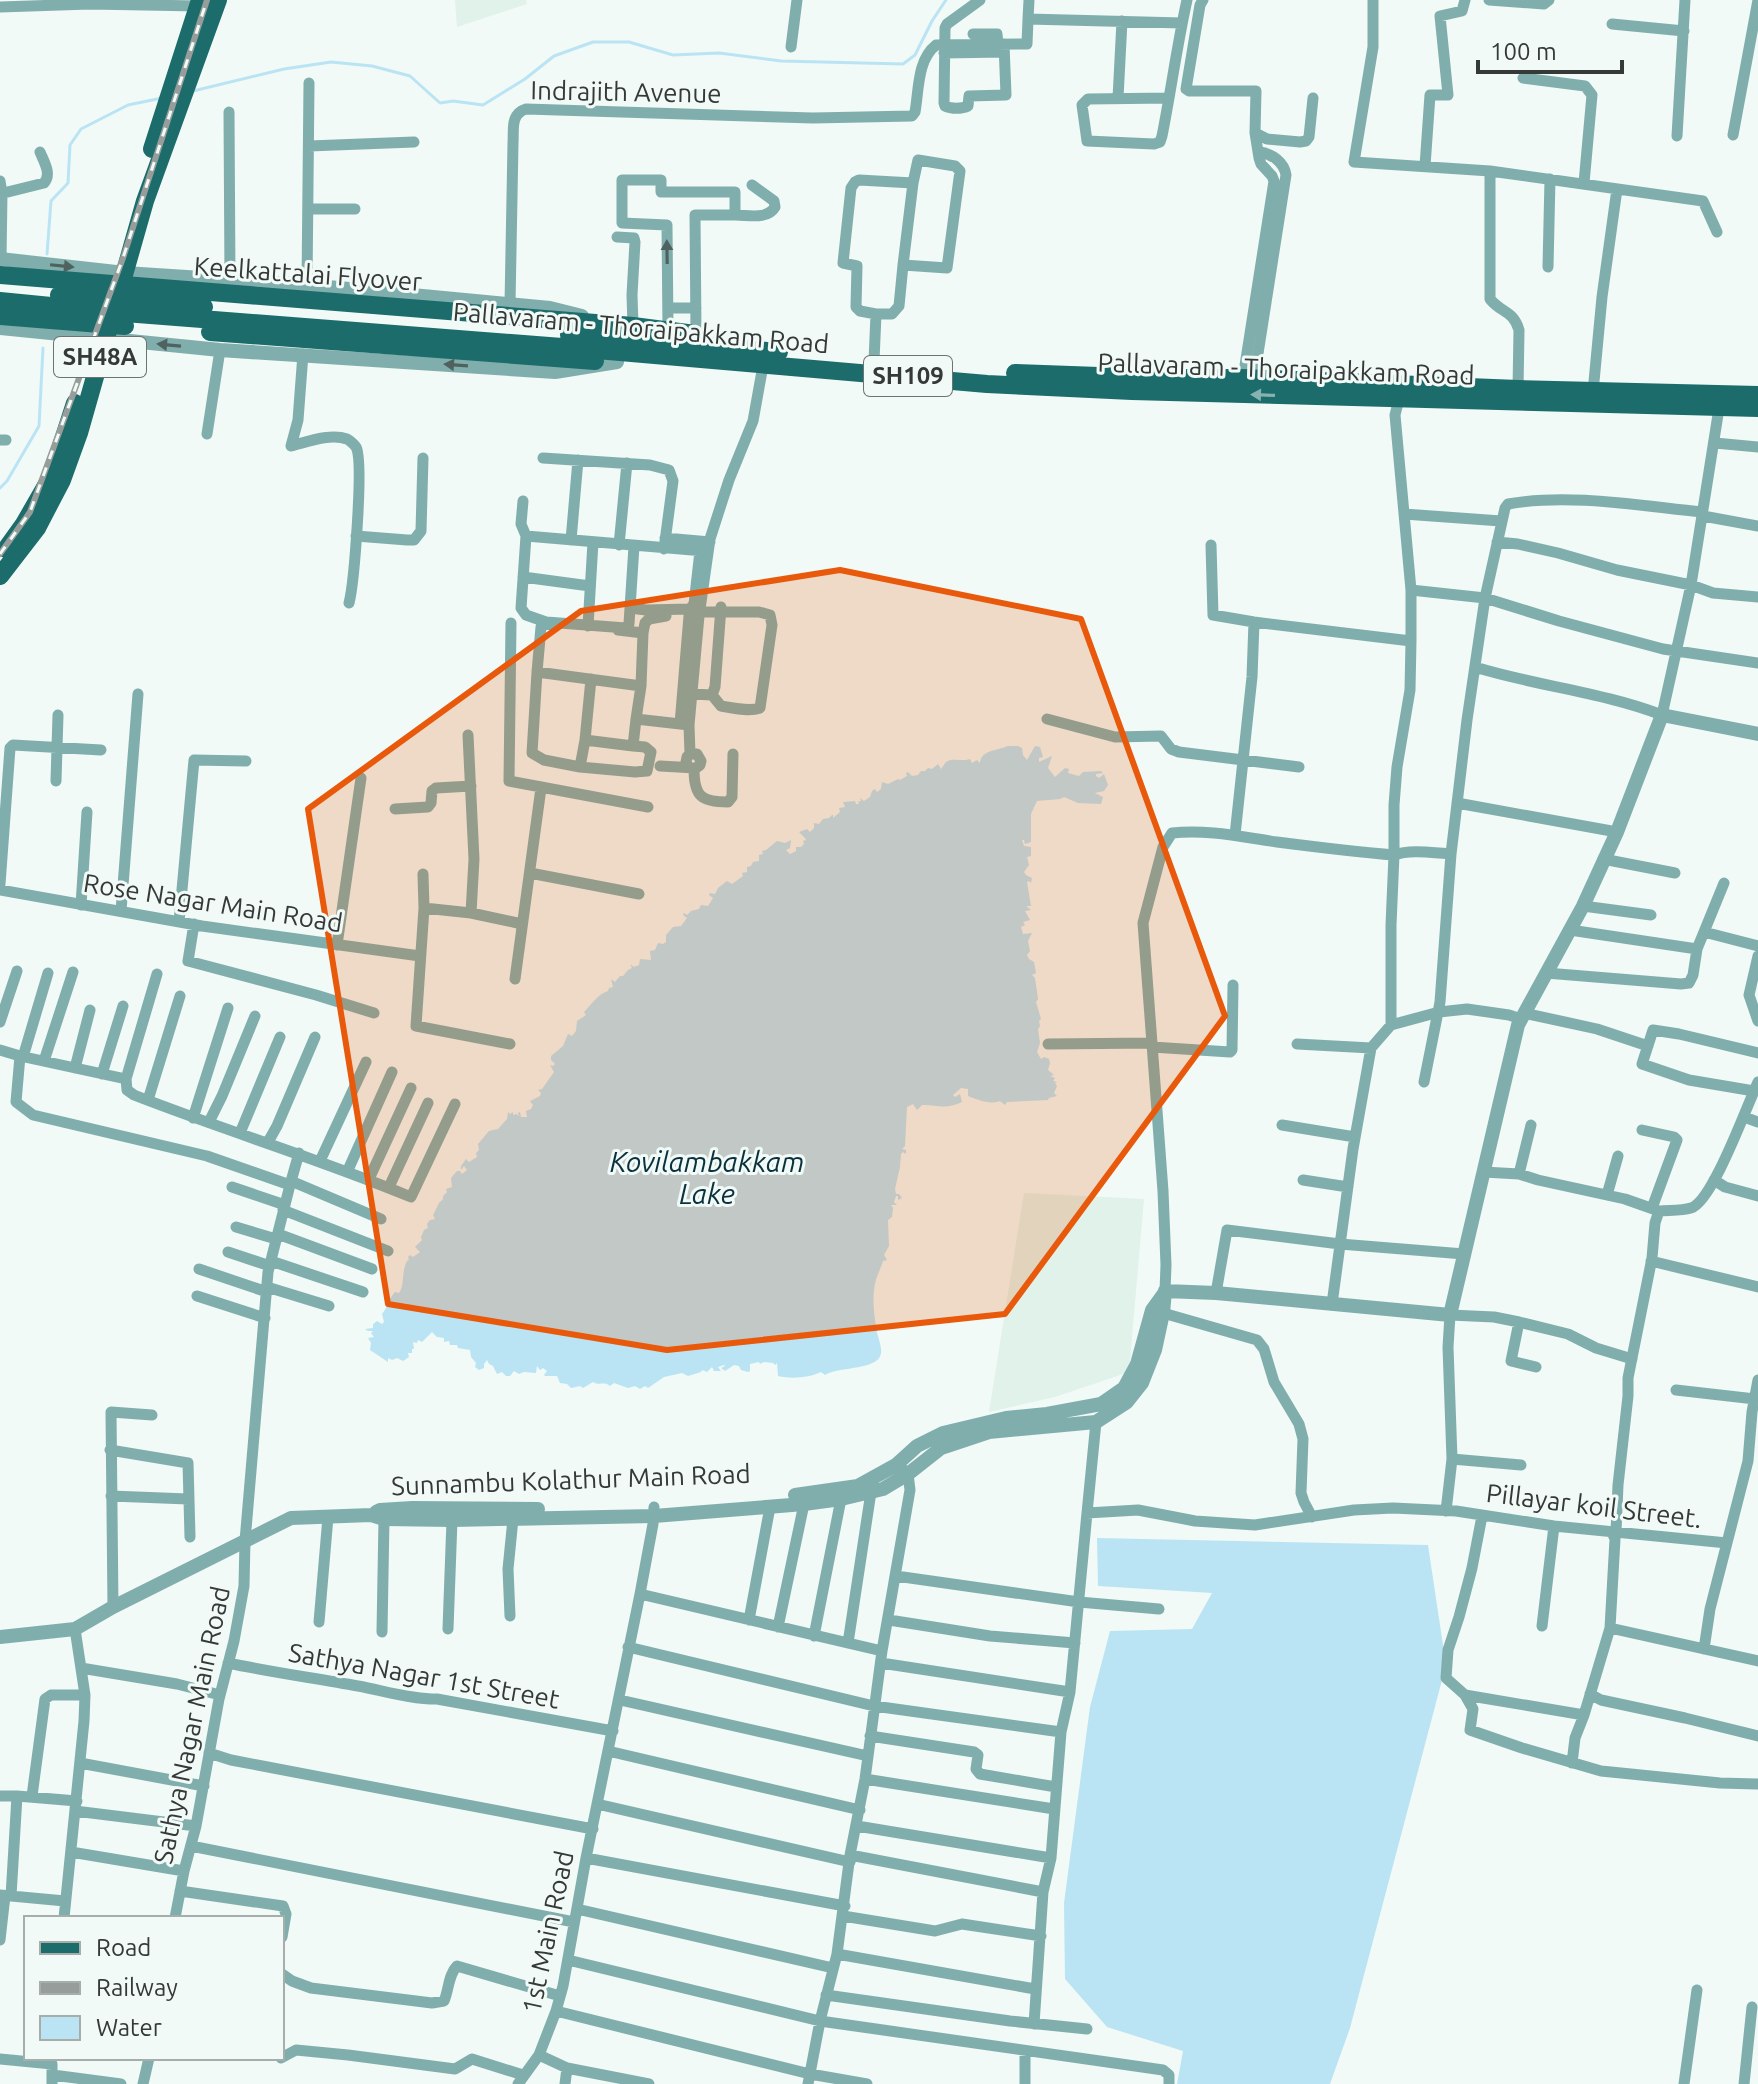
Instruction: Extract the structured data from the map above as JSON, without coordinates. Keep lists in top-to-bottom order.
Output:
{
  "streets": {
    "main road": [
      "Keelkattalai Flyover",
      "Pallavaram - Thoraipakkam Road",
      "SH48A",
      "SH109"
    ],
    "street": [
      "Indrajith Avenue",
      "Rose Nagar Main Road",
      "Sunnambu Kolathur Main Road",
      "Pillayar koil Street.",
      "Sathya Nagar 1st Street",
      "Sathya Nagar Main Road",
      "1st Main Road"
    ]
  },
  "crossings": [
    ["Keelkattalai Flyover", "Pallavaram - Thoraipakkam Road"],
    ["Pallavaram - Thoraipakkam Road", "SH48A"],
    ["Sunnambu Kolathur Main Road", "Sathya Nagar Main Road"],
    ["Sunnambu Kolathur Main Road", "1st Main Road"],
    ["Sathya Nagar 1st Street", "Sathya Nagar Main Road"],
    ["Sathya Nagar 1st Street", "1st Main Road"]
  ],
  "water": ["Kovilambakkam Lake"],
  "legend": ["Road", "Railway", "Water"],
  "scale_bar": "100 m"
}
